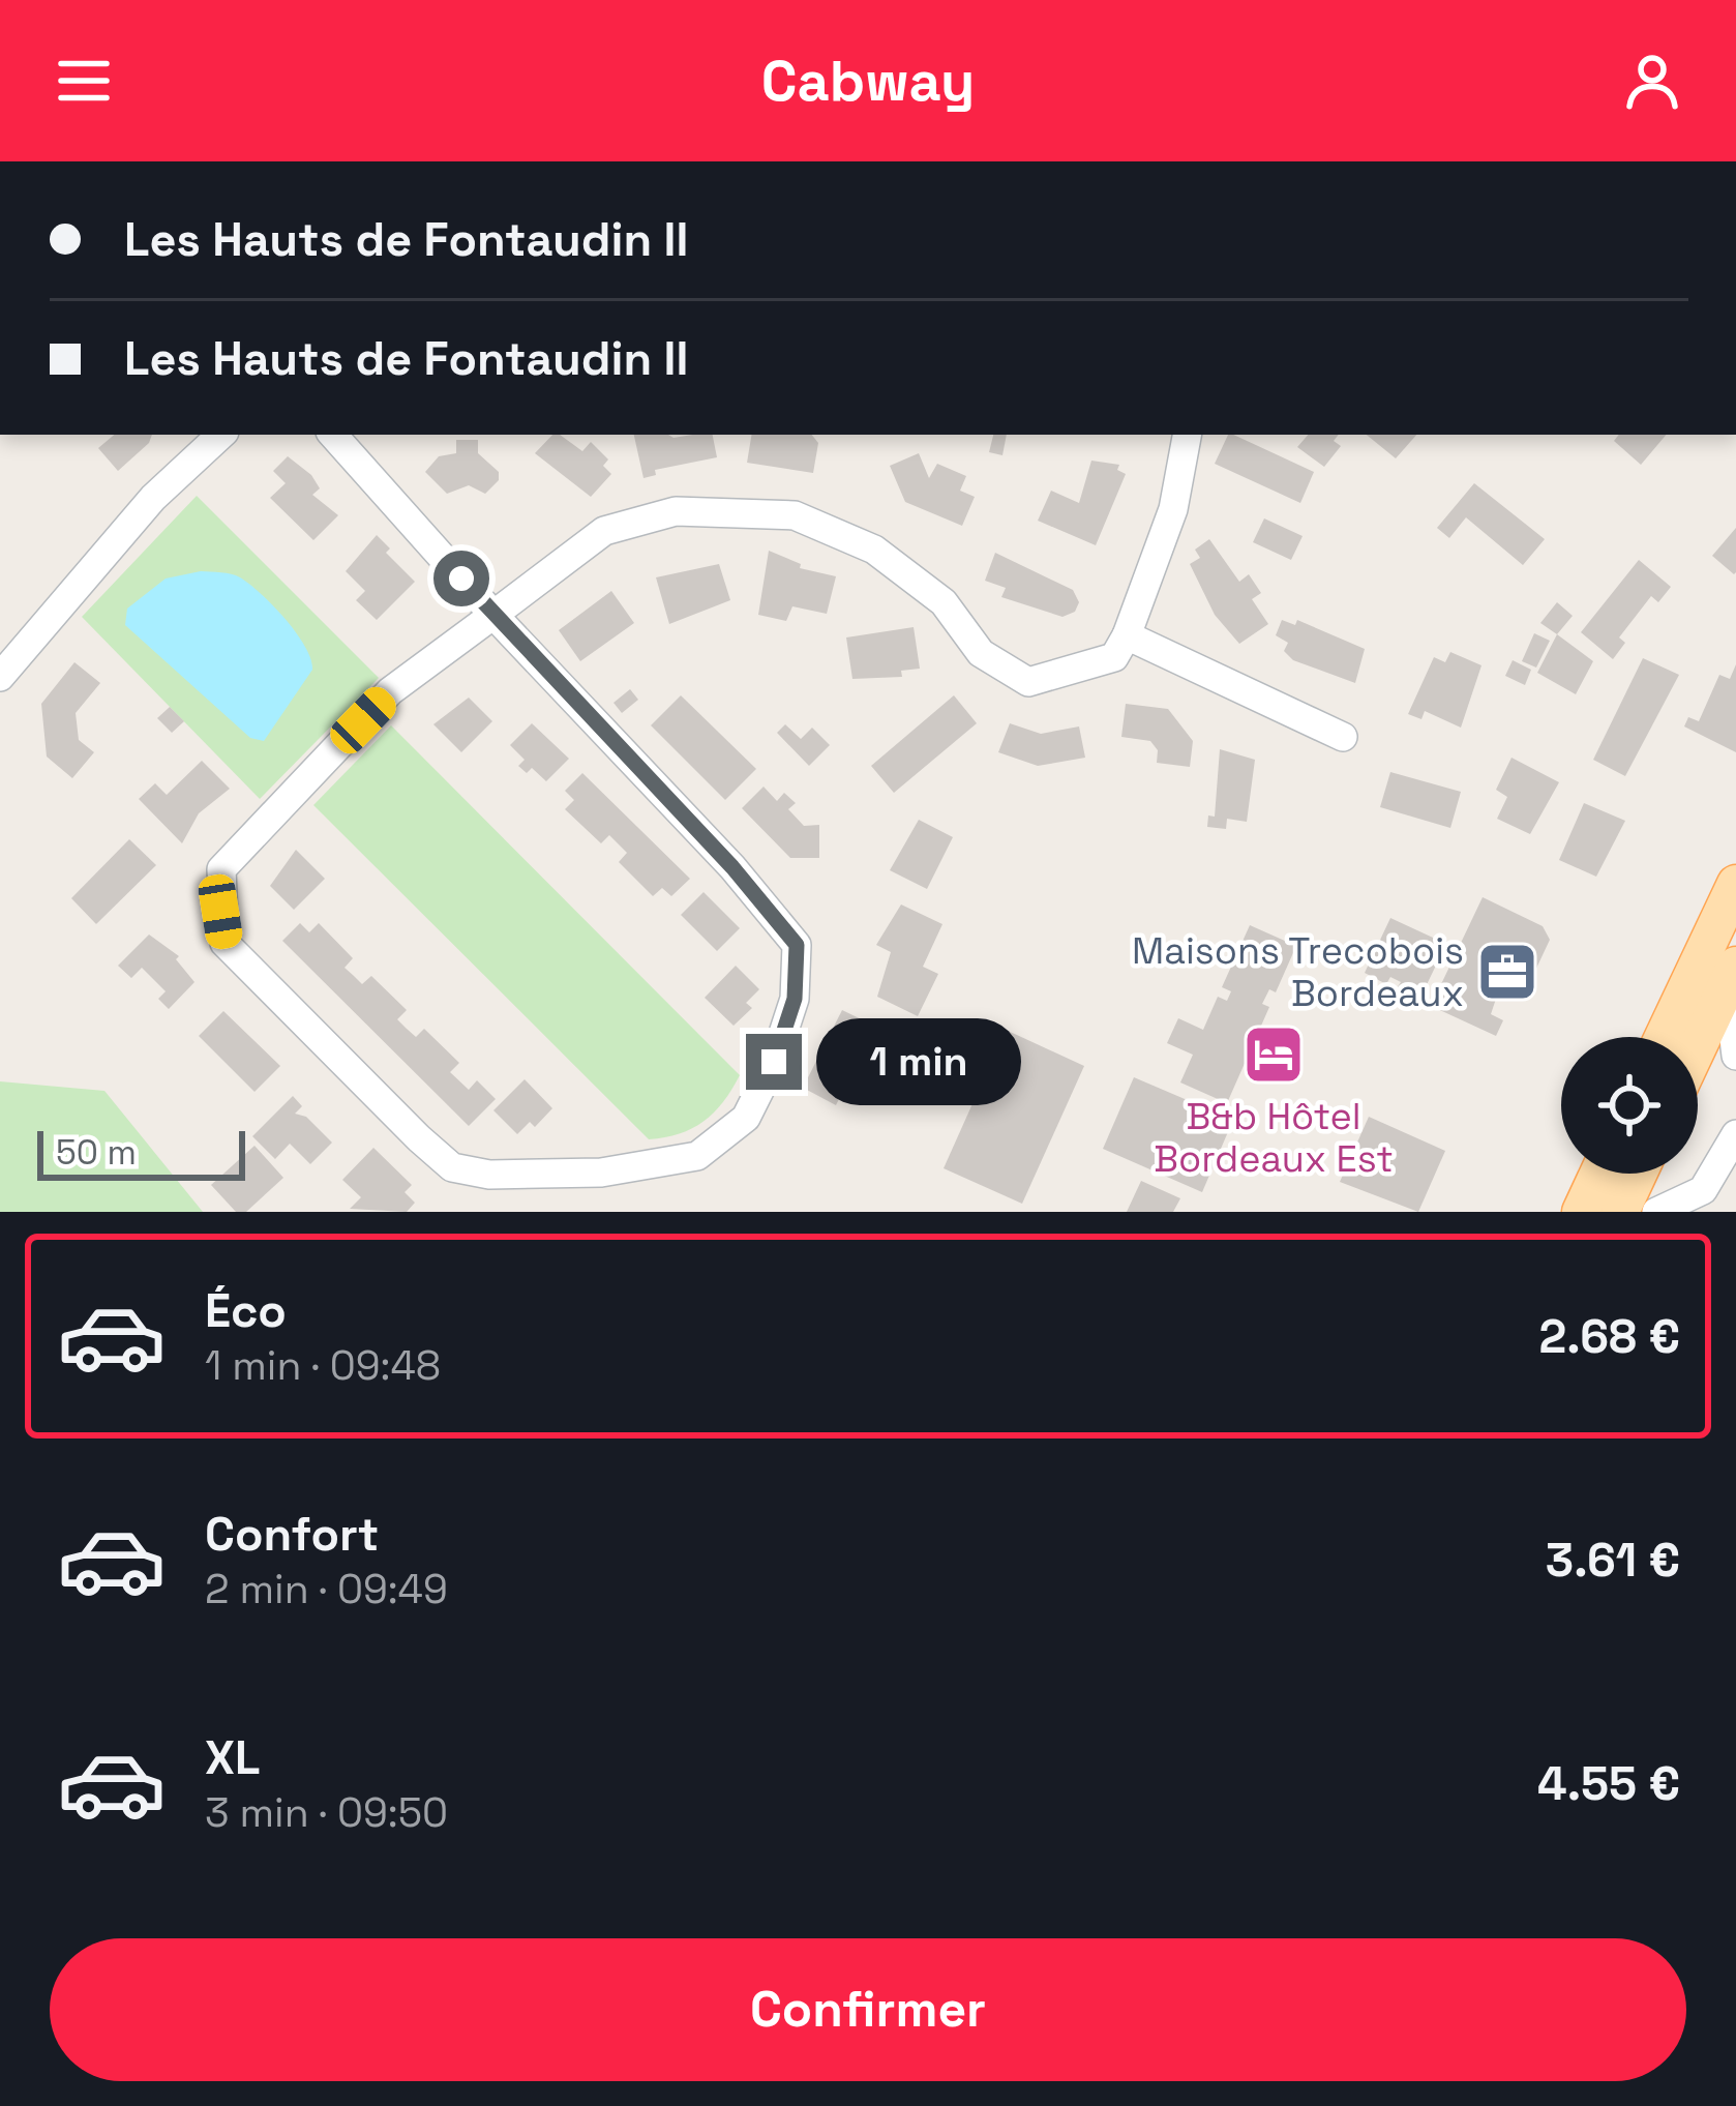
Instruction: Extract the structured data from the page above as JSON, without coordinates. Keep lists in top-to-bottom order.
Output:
{
  "places": {
    "office": ["Maisons Trecobois Bordeaux"],
    "hotel": ["B&b Hôtel Bordeaux Est"]
  },
  "scale_bar": "50 m",
  "page": {
    "header": "Cabway",
    "banner": ["Les Hauts de Fontaudin II", "Les Hauts de Fontaudin II"],
    "bubble": "1 min",
    "scale": "50 m",
    "list": [
      {
        "name": "Éco",
        "note": "1 min · 09:48",
        "value": "2.68 €"
      },
      {
        "name": "Confort",
        "note": "2 min · 09:49",
        "value": "3.61 €"
      },
      {
        "name": "XL",
        "note": "3 min · 09:50",
        "value": "4.55 €"
      }
    ],
    "buttons": "Confirmer"
  }
}
